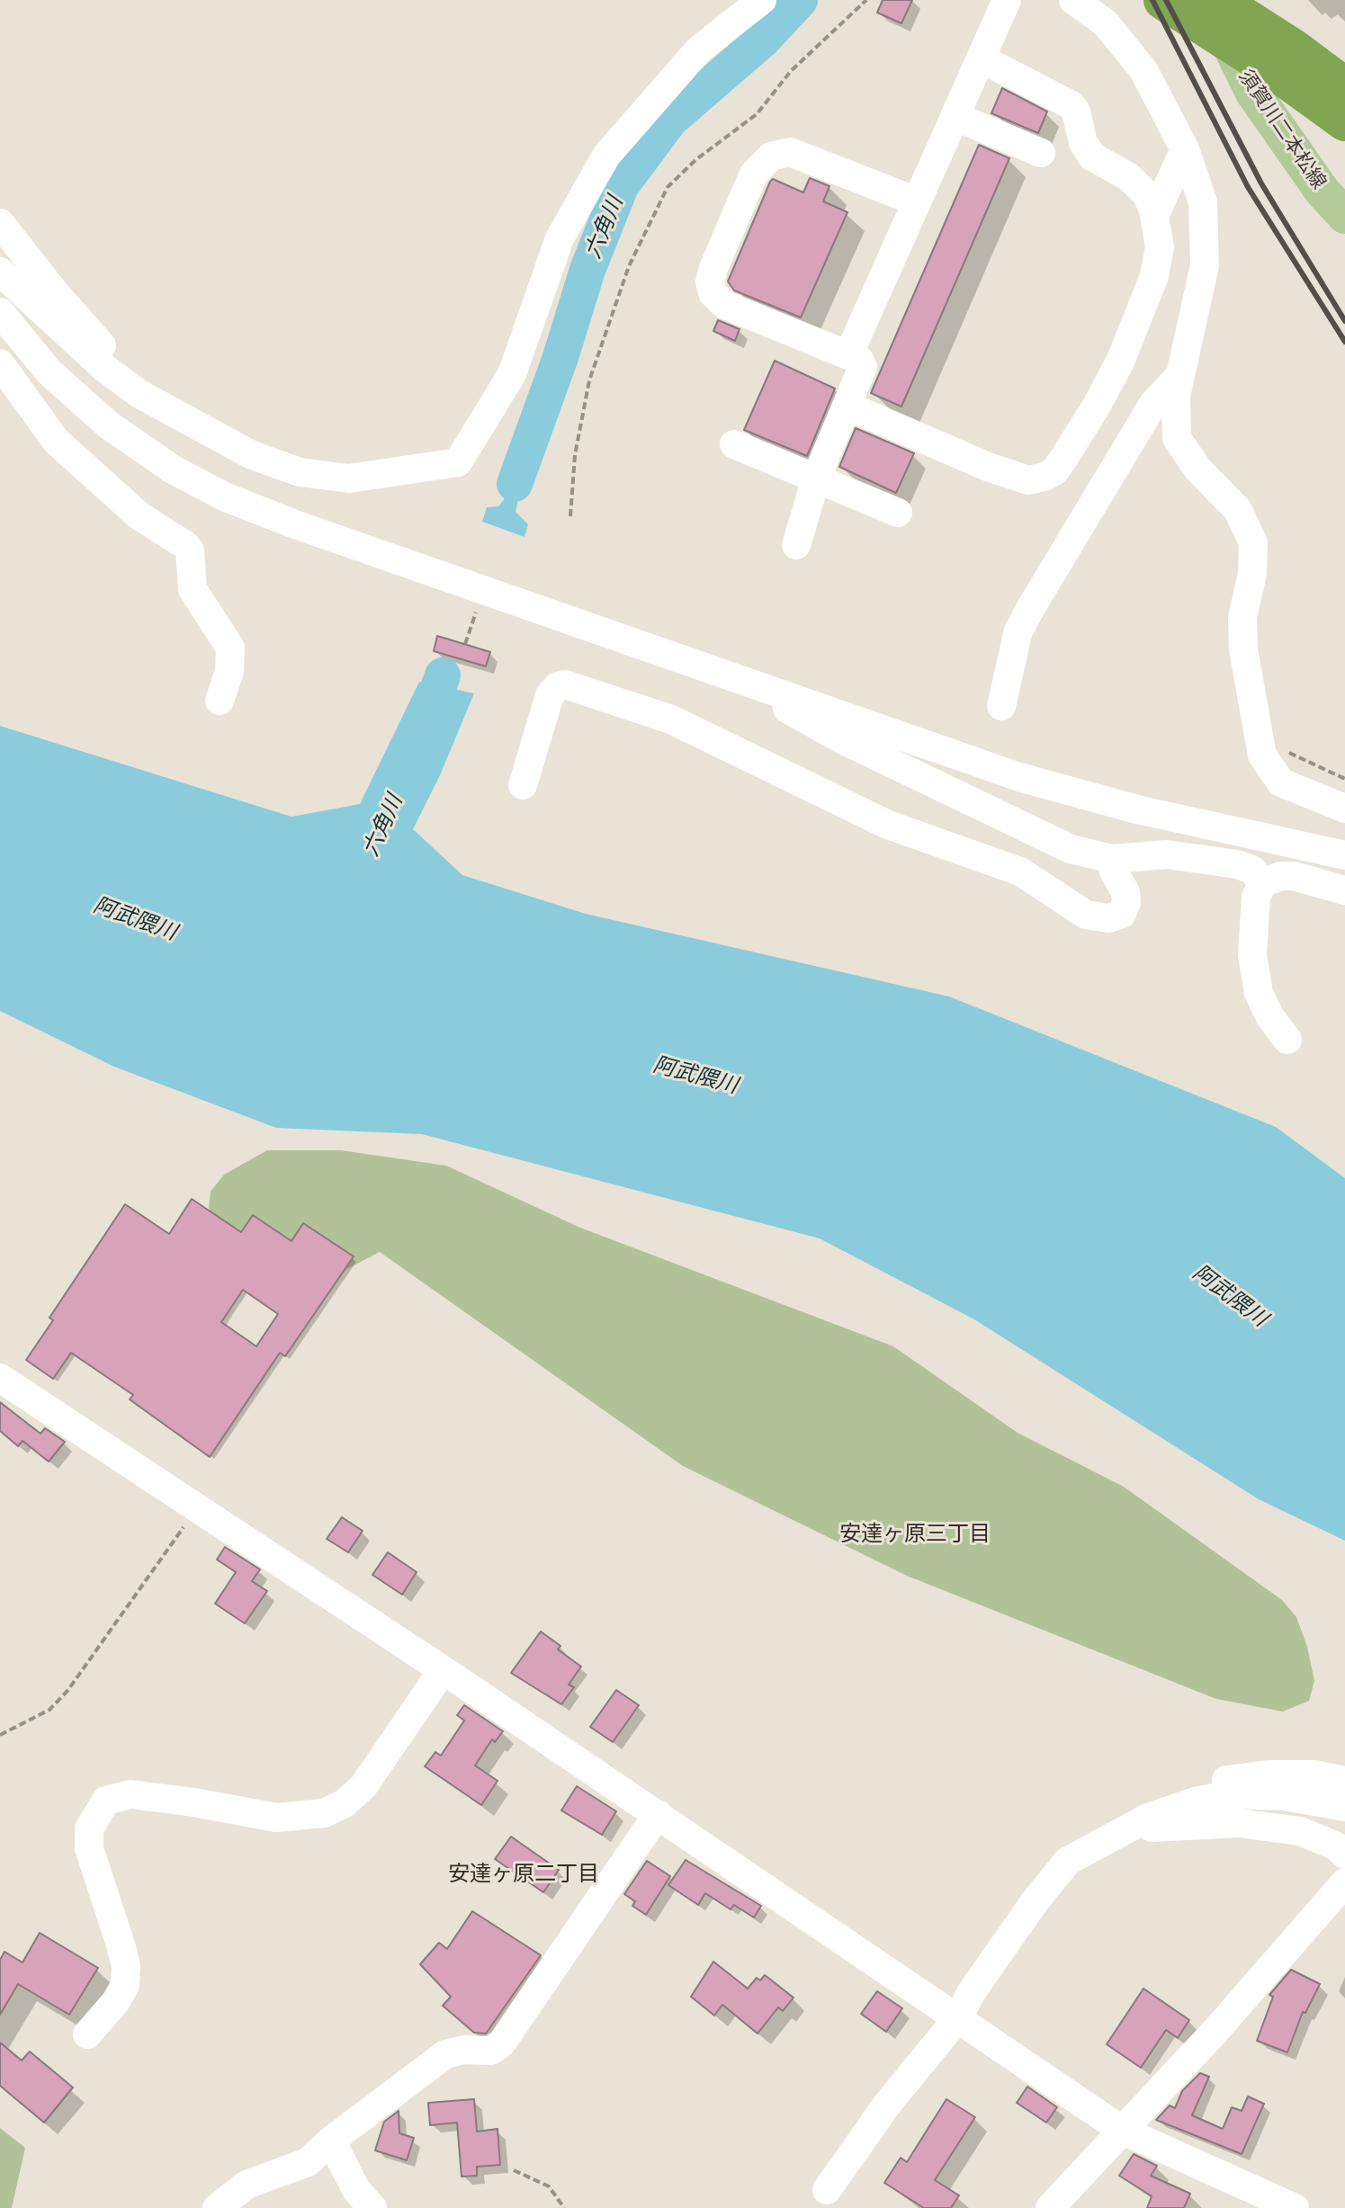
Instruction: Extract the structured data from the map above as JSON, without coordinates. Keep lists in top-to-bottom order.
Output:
{
  "streets": {
    "main road": ["須賀川二本松線"]
  },
  "districts": ["安達ヶ原三丁目", "安達ヶ原二丁目"],
  "water": ["六角川", "阿武隈川"]
}
